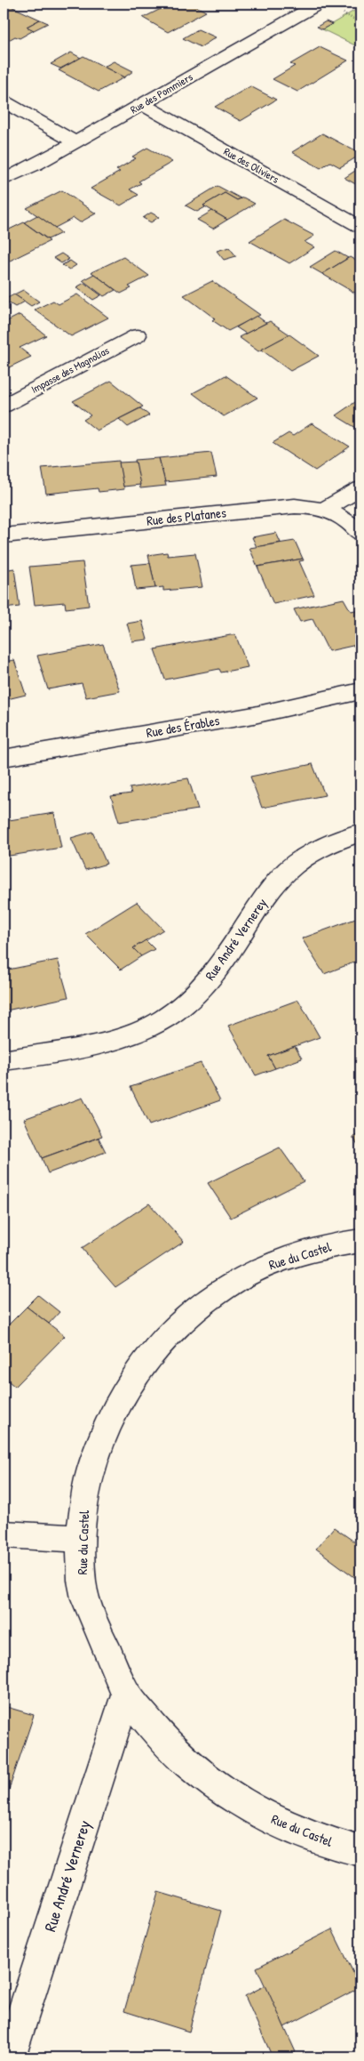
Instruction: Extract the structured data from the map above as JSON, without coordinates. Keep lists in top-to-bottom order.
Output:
{
  "streets": {
    "street": [
      "Rue des Pommiers",
      "Rue des Oliviers",
      "Impasse des Magnolias",
      "Rue des Platanes",
      "Rue des Érables",
      "Rue André Vernerey",
      "Rue du Castel"
    ]
  },
  "crossings": [
    ["Rue des Pommiers", "Rue des Oliviers"],
    ["Rue André Vernerey", "Rue du Castel"]
  ]
}
